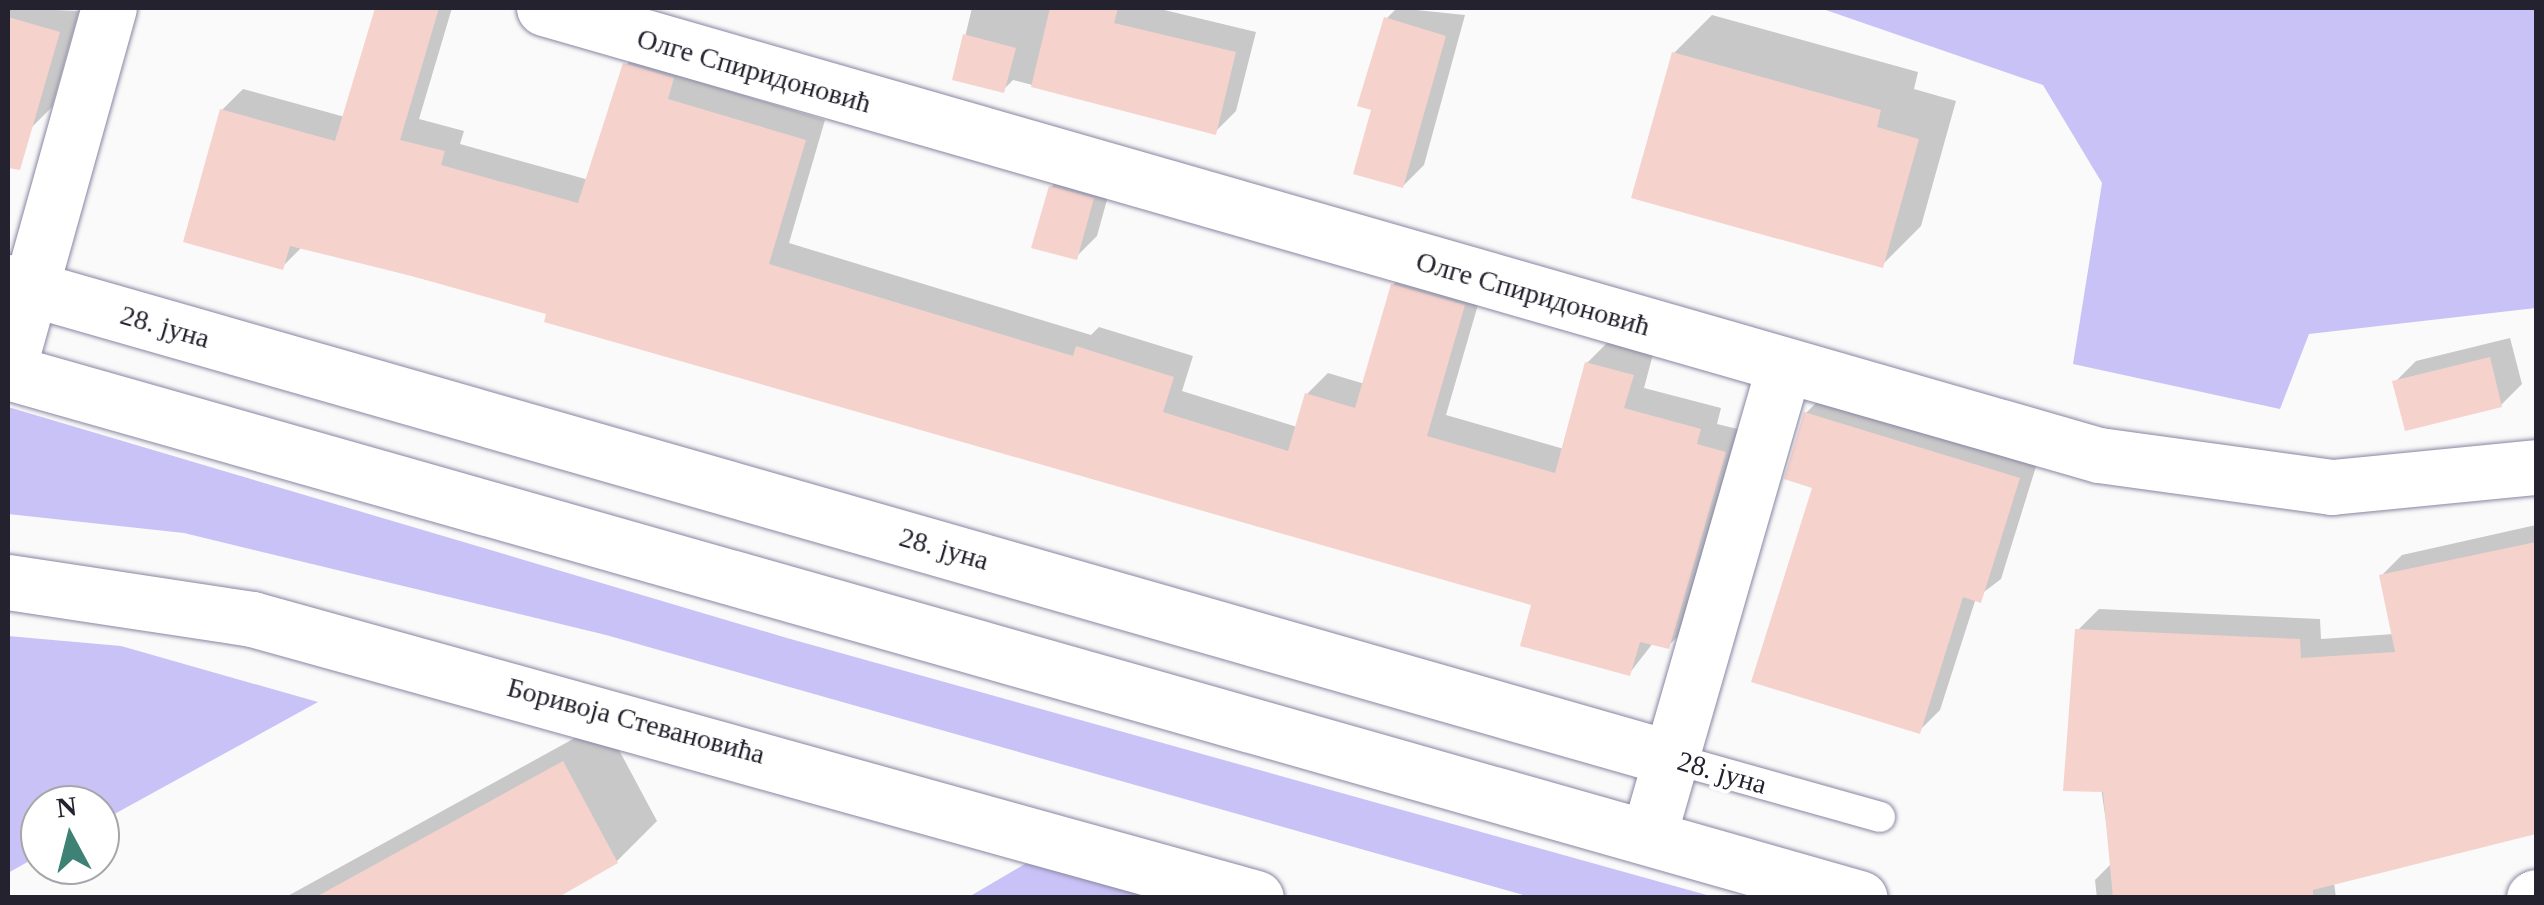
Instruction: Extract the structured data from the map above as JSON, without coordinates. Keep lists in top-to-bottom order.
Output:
{
  "streets": {
    "street": ["Олге Спиридоновић", "28. јуна", "Боривоја Стевановића"]
  },
  "north": "top"
}
